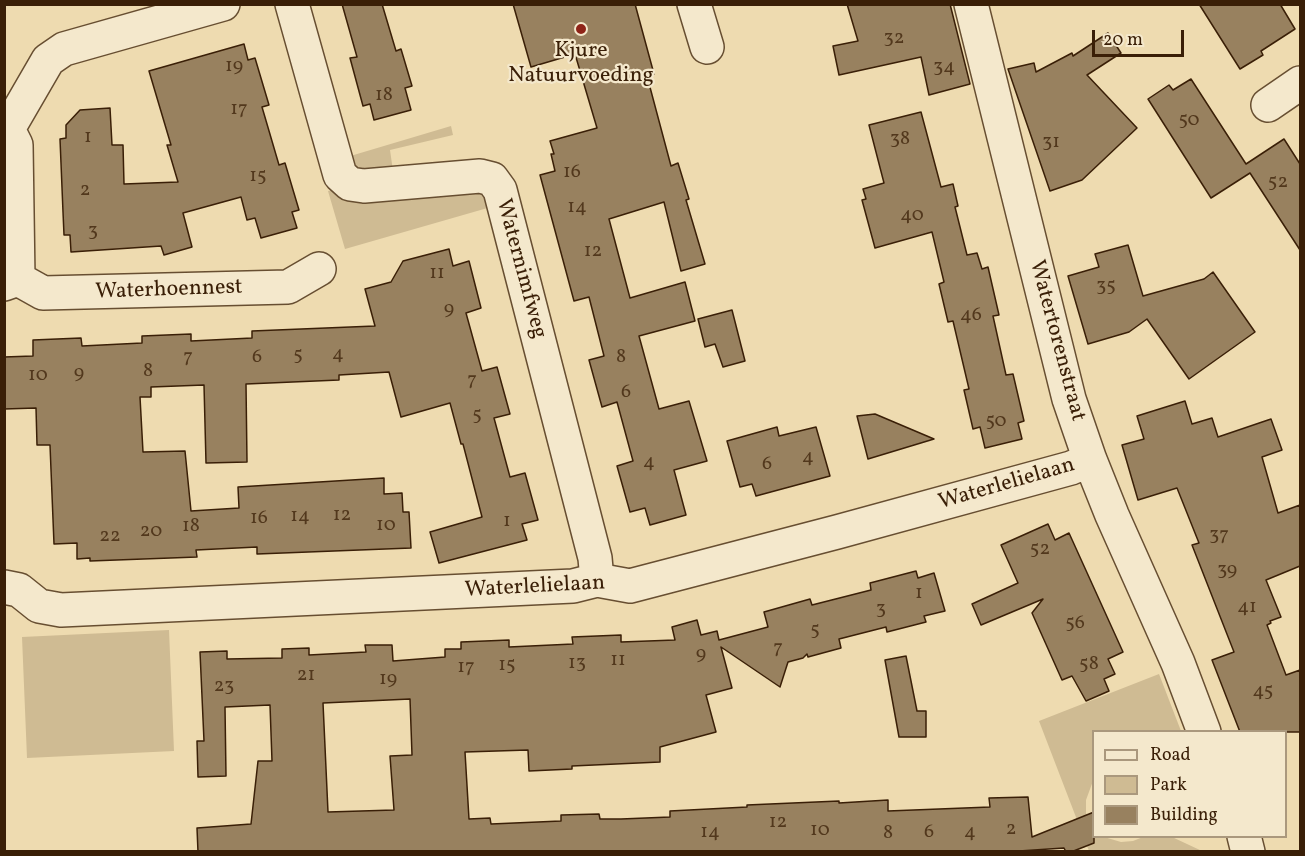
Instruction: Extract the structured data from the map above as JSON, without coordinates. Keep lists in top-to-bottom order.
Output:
{
  "streets": {
    "street": [
      "Waternimfweg",
      "Waterhoennest",
      "Watertorenstraat",
      "Waterlelielaan"
    ]
  },
  "crossings": [
    ["Waternimfweg", "Waterlelielaan"],
    ["Watertorenstraat", "Waterlelielaan"]
  ],
  "places": ["Kjure Natuurvoeding"],
  "house_numbers": [
    "32",
    "19",
    "34",
    "18",
    "17",
    "50",
    "1",
    "38",
    "31",
    "16",
    "15",
    "52",
    "2",
    "14",
    "40",
    "3",
    "12",
    "11",
    "35",
    "9",
    "46",
    "4",
    "5",
    "7",
    "6",
    "8",
    "8",
    "9",
    "10",
    "7",
    "6",
    "5",
    "50",
    "4",
    "4",
    "6",
    "12",
    "14",
    "16",
    "1",
    "10",
    "18",
    "20",
    "37",
    "22",
    "52",
    "39",
    "1",
    "41",
    "3",
    "56",
    "5",
    "7",
    "9",
    "11",
    "13",
    "58",
    "15",
    "17",
    "21",
    "19",
    "23",
    "45",
    "12",
    "2",
    "10",
    "14",
    "6",
    "4",
    "8"
  ],
  "legend": ["Road", "Park", "Building"],
  "scale_bar": "20 m"
}
